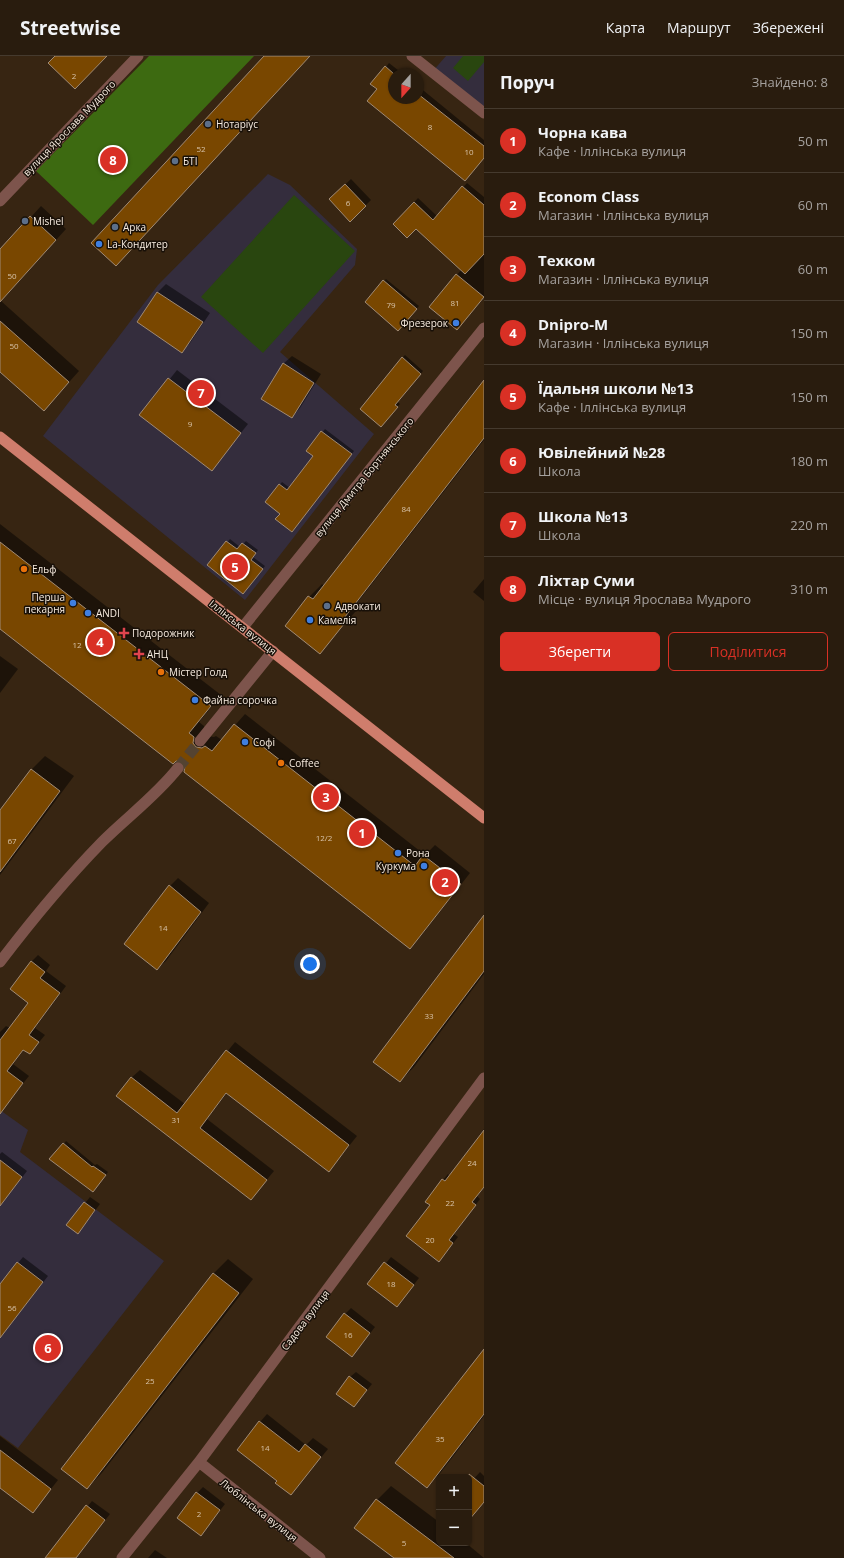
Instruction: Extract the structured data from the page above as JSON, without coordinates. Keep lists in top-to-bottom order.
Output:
{
  "streets": {
    "main road": ["Іллінська вулиця"],
    "street": [
      "вулиця Ярослава Мудрого",
      "вулиця Дмитра Бортнянського",
      "Садова вулиця",
      "Люблінська вулиця"
    ]
  },
  "crossings": [
    ["вулиця Дмитра Бортнянського", "Іллінська вулиця"],
    ["Садова вулиця", "Люблінська вулиця"]
  ],
  "places": {
    "other": [
      "Нотаріус",
      "БТІ",
      "Mishel",
      "Арка",
      "La-Кондитер",
      "Фрезерок",
      "Ельф",
      "Перша пекарня",
      "Адвокати",
      "ANDI",
      "Камелія",
      "Містер Голд",
      "Файна сорочка",
      "Софі",
      "Coffee",
      "Рона",
      "Куркума"
    ],
    "health": ["Подорожник", "АНЦ"]
  },
  "house_numbers": [
    "2",
    "8",
    "52",
    "10",
    "6",
    "50",
    "81",
    "79",
    "50",
    "9",
    "84",
    "12",
    "12/2",
    "67",
    "14",
    "33",
    "31",
    "24",
    "22",
    "20",
    "18",
    "56",
    "16",
    "25",
    "35",
    "14",
    "2",
    "5"
  ],
  "north": "bottom",
  "page": {
    "header": "Streetwise",
    "nav": ["Карта", "Маршрут", "Збережені"],
    "heading": ["Поруч", "Знайдено: 8"],
    "list": [
      {
        "mark": "1",
        "name": "Чорна кава",
        "note": "Кафе · Іллінська вулиця",
        "value": "50 m"
      },
      {
        "mark": "2",
        "name": "Econom Class",
        "note": "Магазин · Іллінська вулиця",
        "value": "60 m"
      },
      {
        "mark": "3",
        "name": "Техком",
        "note": "Магазин · Іллінська вулиця",
        "value": "60 m"
      },
      {
        "mark": "4",
        "name": "Dnipro-M",
        "note": "Магазин · Іллінська вулиця",
        "value": "150 m"
      },
      {
        "mark": "5",
        "name": "Їдальня школи №13",
        "note": "Кафе · Іллінська вулиця",
        "value": "150 m"
      },
      {
        "mark": "6",
        "name": "Ювілейний №28",
        "note": "Школа",
        "value": "180 m"
      },
      {
        "mark": "7",
        "name": "Школа №13",
        "note": "Школа",
        "value": "220 m"
      },
      {
        "mark": "8",
        "name": "Ліхтар Суми",
        "note": "Місце · вулиця Ярослава Мудрого",
        "value": "310 m"
      }
    ],
    "pins": [
      "8",
      "7",
      "5",
      "4",
      "3",
      "1",
      "2",
      "6"
    ],
    "buttons": ["Зберегти", "Поділитися"],
    "map_buttons": ["+", "−"]
  }
}
